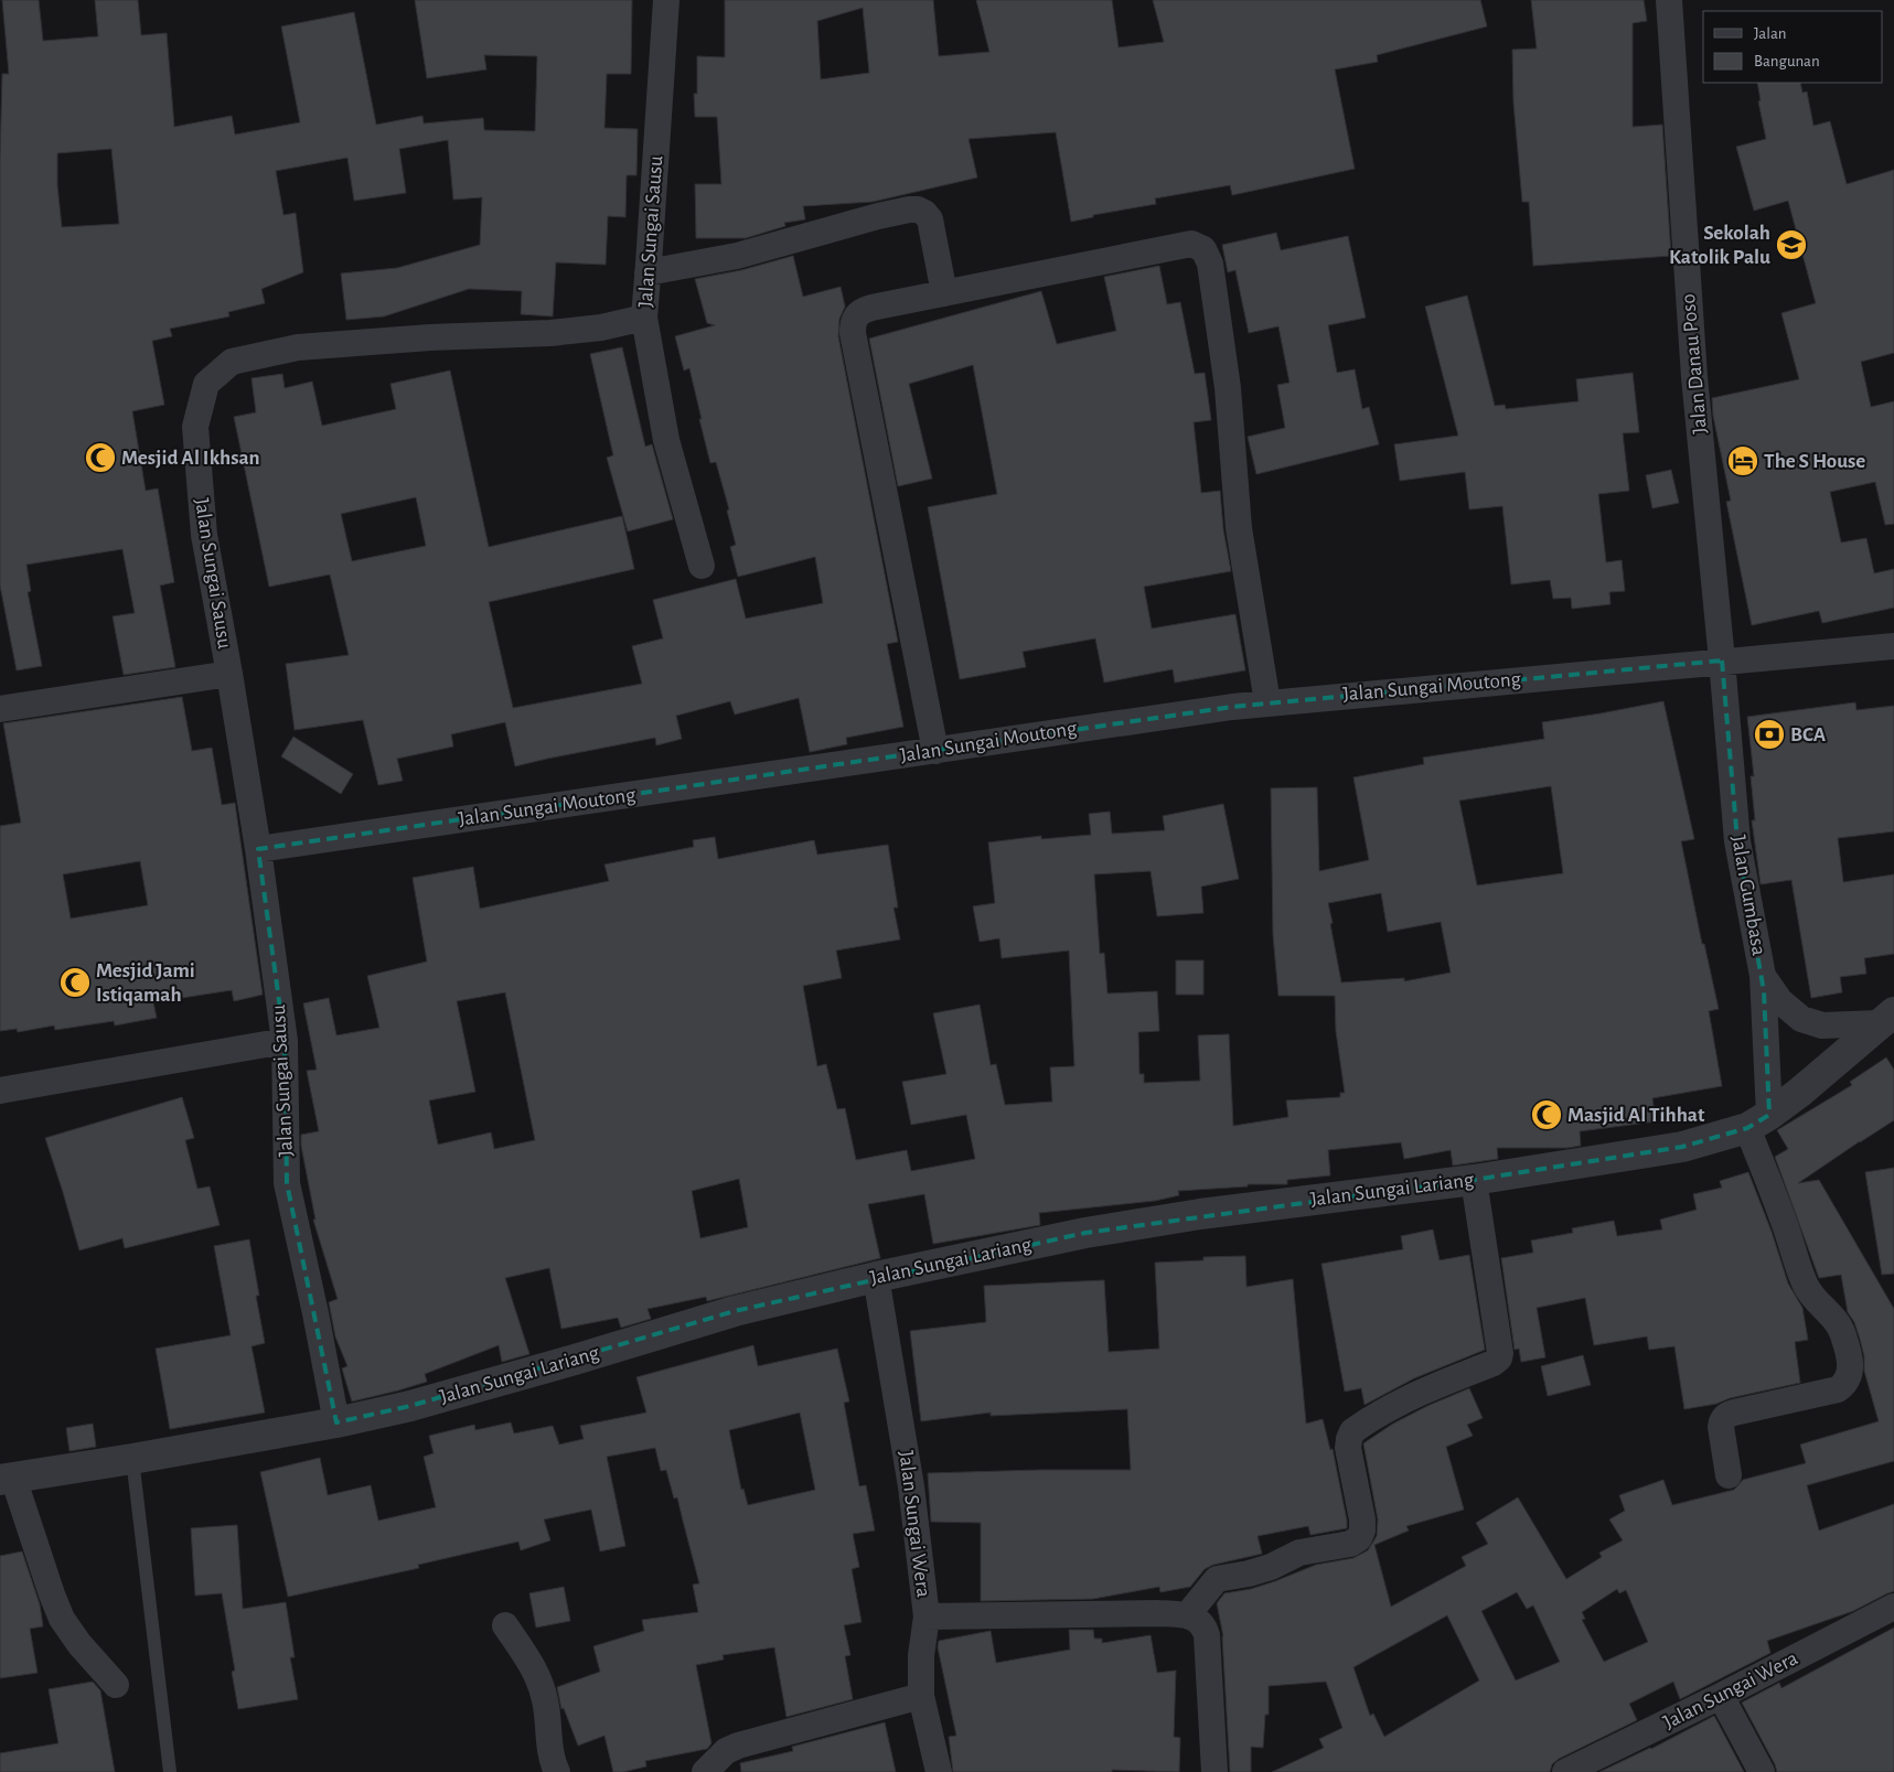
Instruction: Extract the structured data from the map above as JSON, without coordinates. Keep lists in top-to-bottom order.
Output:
{
  "streets": {
    "street": [
      "Jalan Sungai Sausu",
      "Jalan Danau Poso",
      "Jalan Sungai Moutong",
      "Jalan Gumbasa",
      "Jalan Sungai Lariang",
      "Jalan Sungai Wera"
    ]
  },
  "crossings": [
    ["Jalan Sungai Sausu", "Jalan Sungai Moutong"],
    ["Jalan Sungai Sausu", "Jalan Sungai Lariang"],
    ["Jalan Danau Poso", "Jalan Sungai Moutong"],
    ["Jalan Danau Poso", "Jalan Gumbasa"],
    ["Jalan Sungai Moutong", "Jalan Gumbasa"],
    ["Jalan Gumbasa", "Jalan Sungai Lariang"],
    ["Jalan Sungai Lariang", "Jalan Sungai Wera"]
  ],
  "places": {
    "school or university": ["Sekolah Katolik Palu"],
    "mosque": ["Mesjid Al Ikhsan", "Mesjid Jami Istiqamah", "Masjid Al Tihhat"],
    "hotel": ["The S House"],
    "bank": ["BCA"]
  },
  "legend": ["Jalan", "Bangunan"]
}
